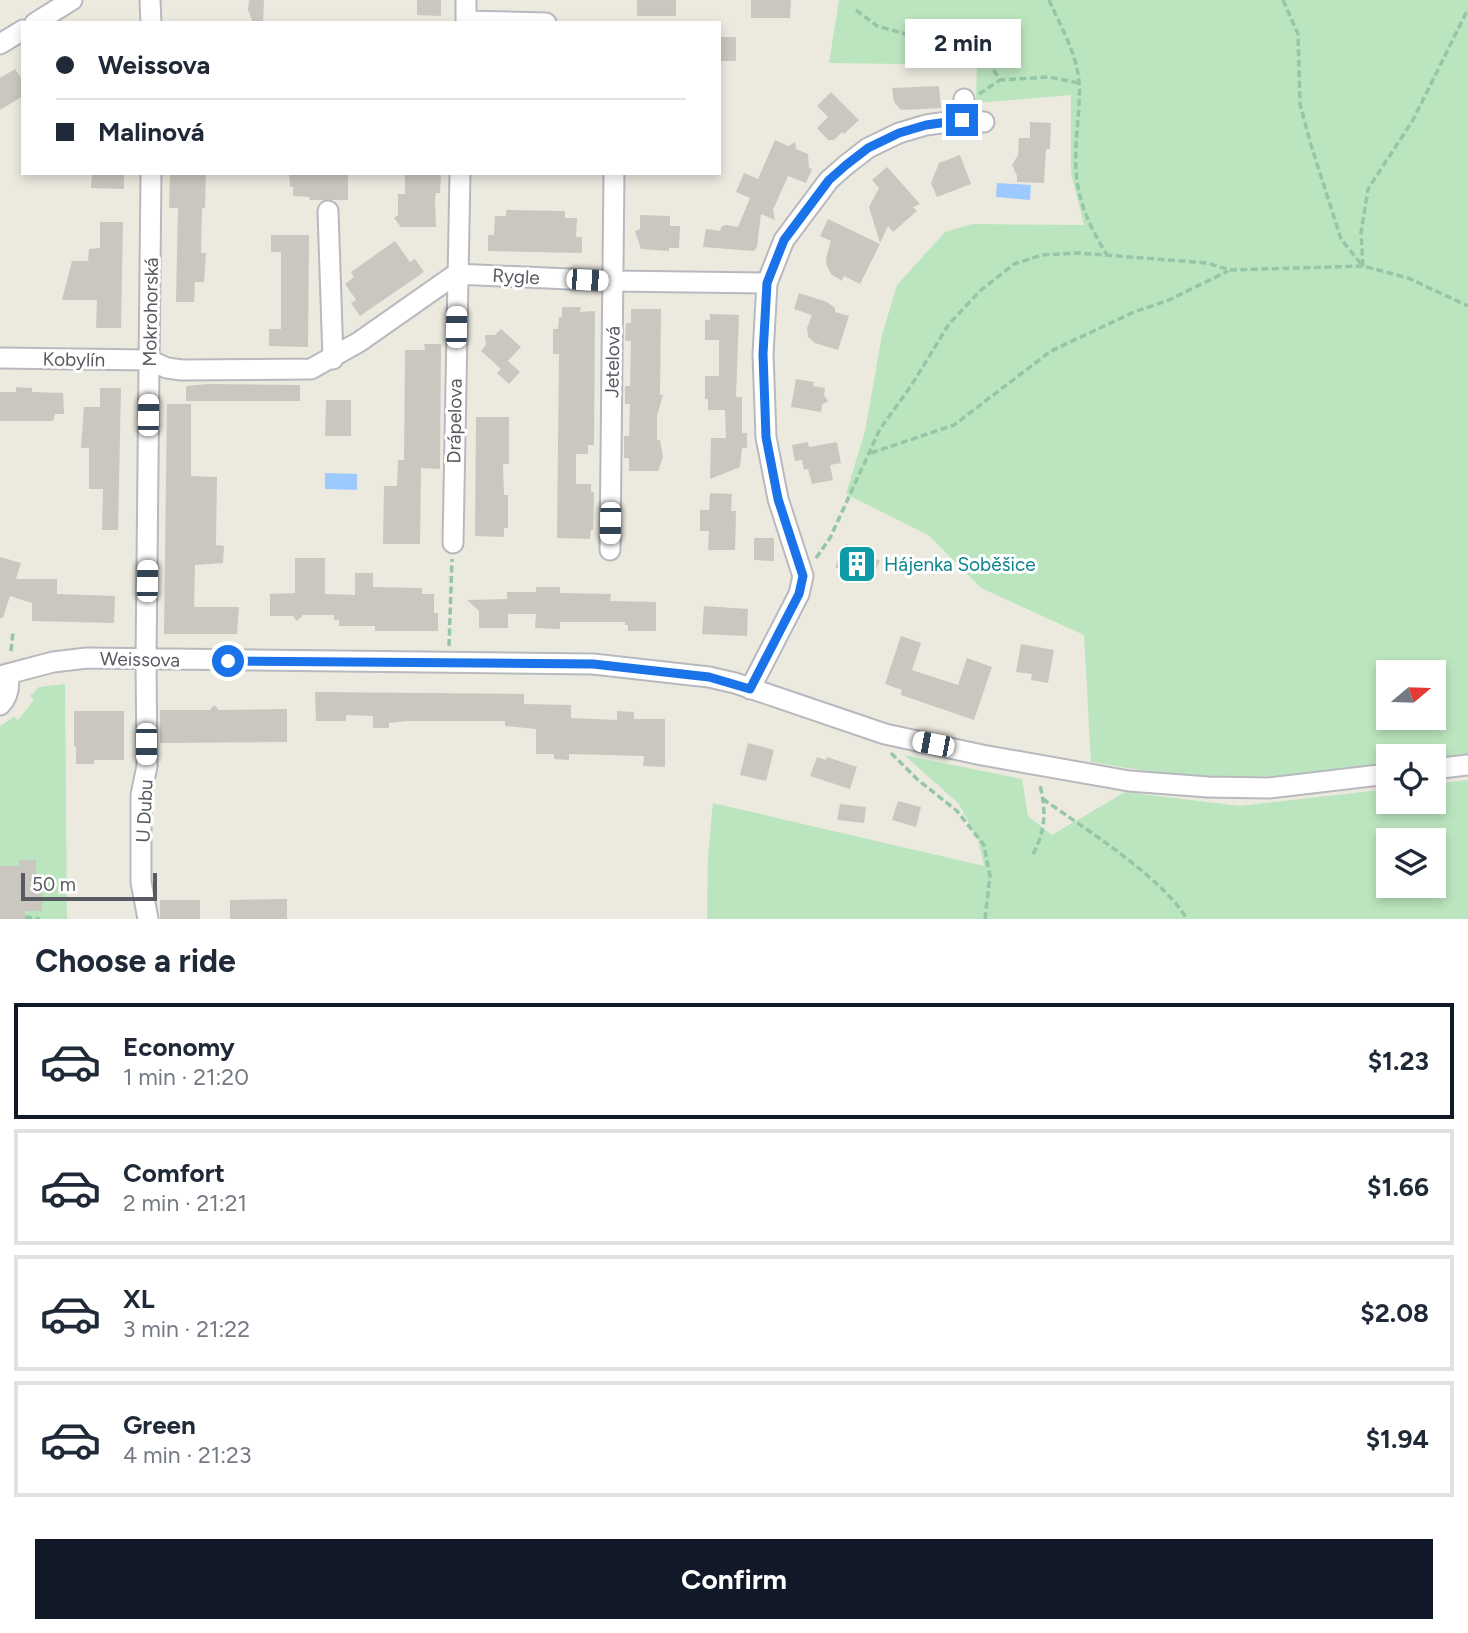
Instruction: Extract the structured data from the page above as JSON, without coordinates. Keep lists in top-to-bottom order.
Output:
{
  "streets": {
    "street": [
      "Rygle",
      "Mokrohorská",
      "Kobylín",
      "Jetelová",
      "Drápelova",
      "Weissova",
      "U Dubu"
    ]
  },
  "crossings": [
    ["Rygle", "Jetelová"],
    ["Rygle", "Drápelova"],
    ["Mokrohorská", "Kobylín"],
    ["Mokrohorská", "Weissova"],
    ["Mokrohorská", "U Dubu"],
    ["Weissova", "U Dubu"]
  ],
  "places": {
    "building": ["Hájenka Soběšice"]
  },
  "scale_bar": "50 m",
  "north": "right",
  "page": {
    "bubble": "2 min",
    "banner": ["Weissova", "Malinová"],
    "scale": "50 m",
    "heading": "Choose a ride",
    "list": [
      {
        "name": "Economy",
        "note": "1 min · 21:20",
        "value": "$1.23"
      },
      {
        "name": "Comfort",
        "note": "2 min · 21:21",
        "value": "$1.66"
      },
      {
        "name": "XL",
        "note": "3 min · 21:22",
        "value": "$2.08"
      },
      {
        "name": "Green",
        "note": "4 min · 21:23",
        "value": "$1.94"
      }
    ],
    "buttons": "Confirm"
  }
}
